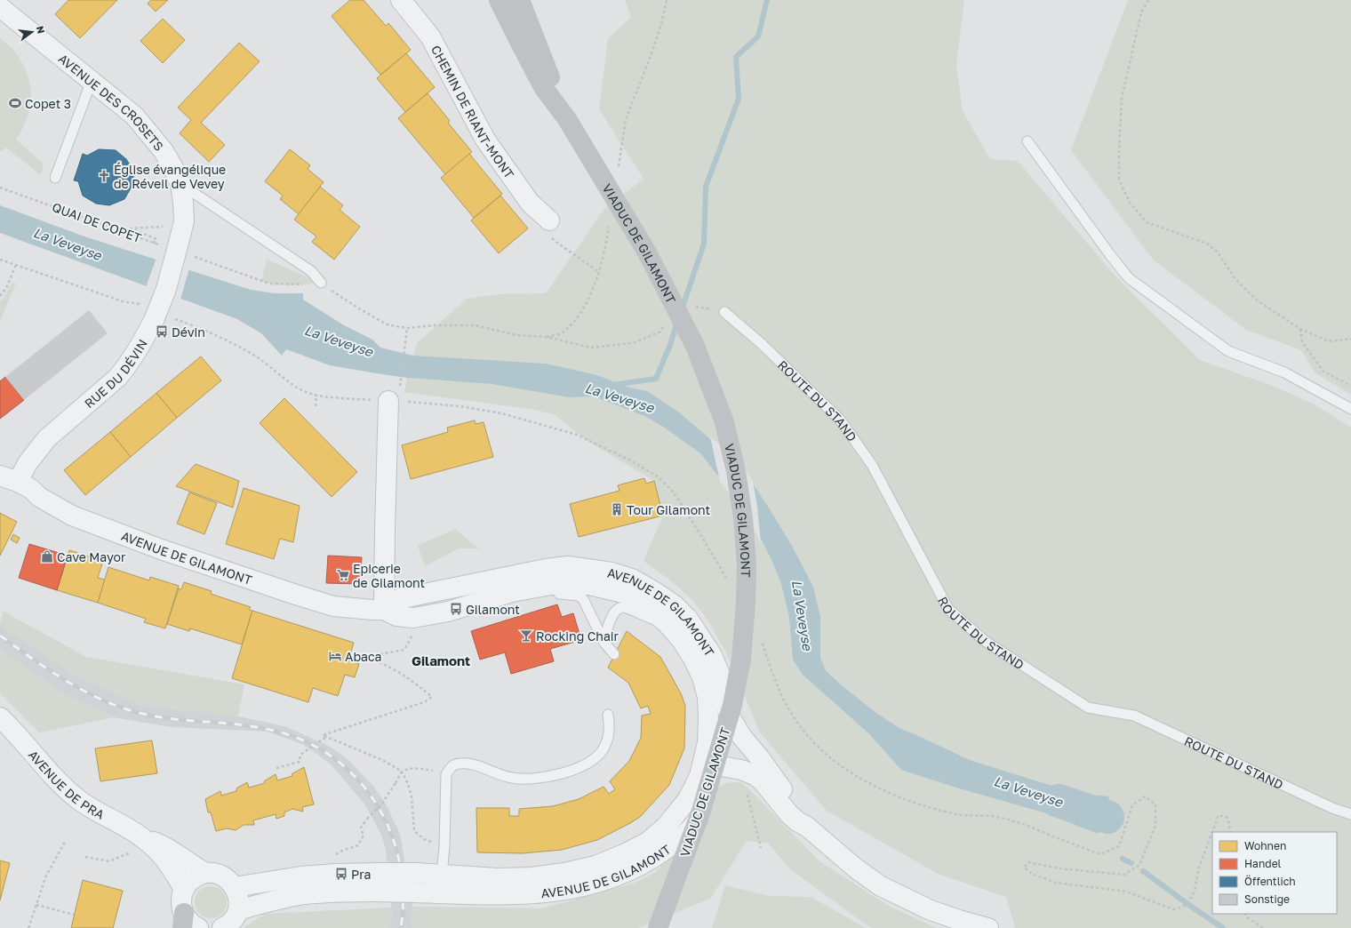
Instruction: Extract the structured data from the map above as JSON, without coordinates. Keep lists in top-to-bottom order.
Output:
{
  "streets": {
    "main road": ["VIADUC DE GILAMONT"],
    "street": [
      "AVENUE DES CROSETS",
      "CHEMIN DE RIANT-MONT",
      "RUE DU DÉVIN",
      "AVENUE DE GILAMONT",
      "AVENUE DE PRA"
    ],
    "lane": ["ROUTE DU STAND"],
    "path": ["QUAI DE COPET"]
  },
  "crossings": [
    ["AVENUE DES CROSETS", "QUAI DE COPET"],
    ["AVENUE DES CROSETS", "RUE DU DÉVIN"],
    ["RUE DU DÉVIN", "AVENUE DE GILAMONT"]
  ],
  "districts": ["Gilamont"],
  "water": ["La Veveyse"],
  "places": {
    "sports": ["Copet 3"],
    "church": ["Église évangélique de Réveil de Vevey"],
    "bus stop": ["Dévin", "Gilamont", "Pra"],
    "building": ["Tour Gilamont"],
    "shop": ["Cave Mayor"],
    "supermarket": ["Epicerie de Gilamont"],
    "bar": ["Rocking Chair"],
    "hotel": ["Abaca"]
  },
  "legend": [
    "Wohnen",
    "Handel",
    "Öffentlich",
    "Sonstige"
  ],
  "north": "right"
}
